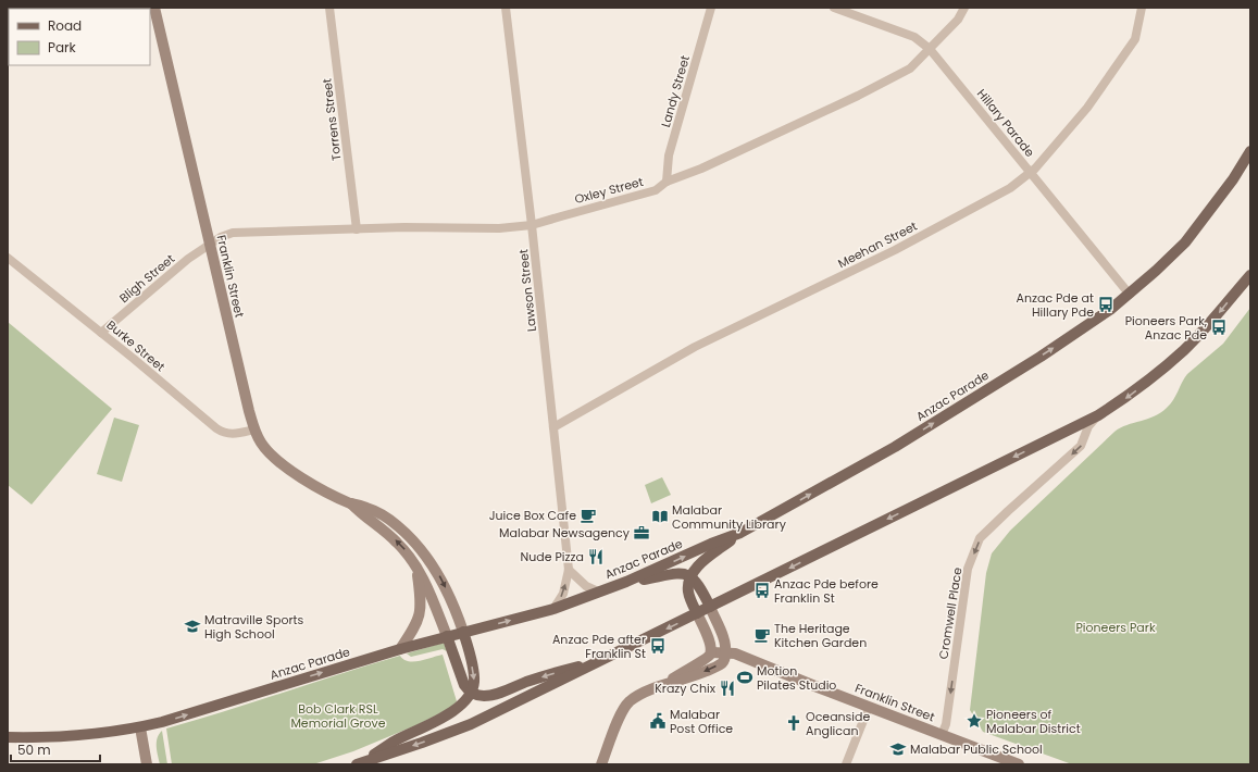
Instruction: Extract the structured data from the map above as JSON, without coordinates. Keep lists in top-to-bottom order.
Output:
{
  "streets": {
    "main road": ["Anzac Parade"],
    "street": [
      "Landy Street",
      "Torrens Street",
      "Hillary Parade",
      "Oxley Street",
      "Meehan Street",
      "Franklin Street",
      "Bligh Street",
      "Lawson Street",
      "Burke Street",
      "Cromwell Place"
    ]
  },
  "crossings": [
    ["Landy Street", "Oxley Street"],
    ["Torrens Street", "Oxley Street"],
    ["Hillary Parade", "Oxley Street"],
    ["Hillary Parade", "Meehan Street"],
    ["Hillary Parade", "Anzac Parade"],
    ["Oxley Street", "Franklin Street"],
    ["Oxley Street", "Bligh Street"],
    ["Oxley Street", "Lawson Street"],
    ["Meehan Street", "Lawson Street"],
    ["Franklin Street", "Bligh Street"],
    ["Franklin Street", "Burke Street"],
    ["Franklin Street", "Anzac Parade"],
    ["Franklin Street", "Cromwell Place"],
    ["Bligh Street", "Burke Street"],
    ["Lawson Street", "Anzac Parade"]
  ],
  "one_way": ["Cromwell Place"],
  "parks": ["Pioneers Park", "Bob Clark RSL Memorial Grove"],
  "places": {
    "bus stop": [
      "Anzac Pde at Hillary Pde",
      "Pioneers Park, Anzac Pde",
      "Anzac Pde before Franklin St",
      "Anzac Pde after Franklin St"
    ],
    "cafe": ["Juice Box Cafe", "The Heritage Kitchen Garden"],
    "library": ["Malabar Community Library"],
    "office": ["Malabar Newsagency"],
    "restaurant": ["Nude Pizza", "Krazy Chix"],
    "school or university": ["Matraville Sports High School", "Malabar Public School"],
    "sports": ["Motion Pilates Studio"],
    "public building": ["Malabar Post Office"],
    "place": ["Pioneers of Malabar District"],
    "church": ["Oceanside Anglican"]
  },
  "legend": ["Road", "Park"],
  "scale_bar": "50 m"
}
